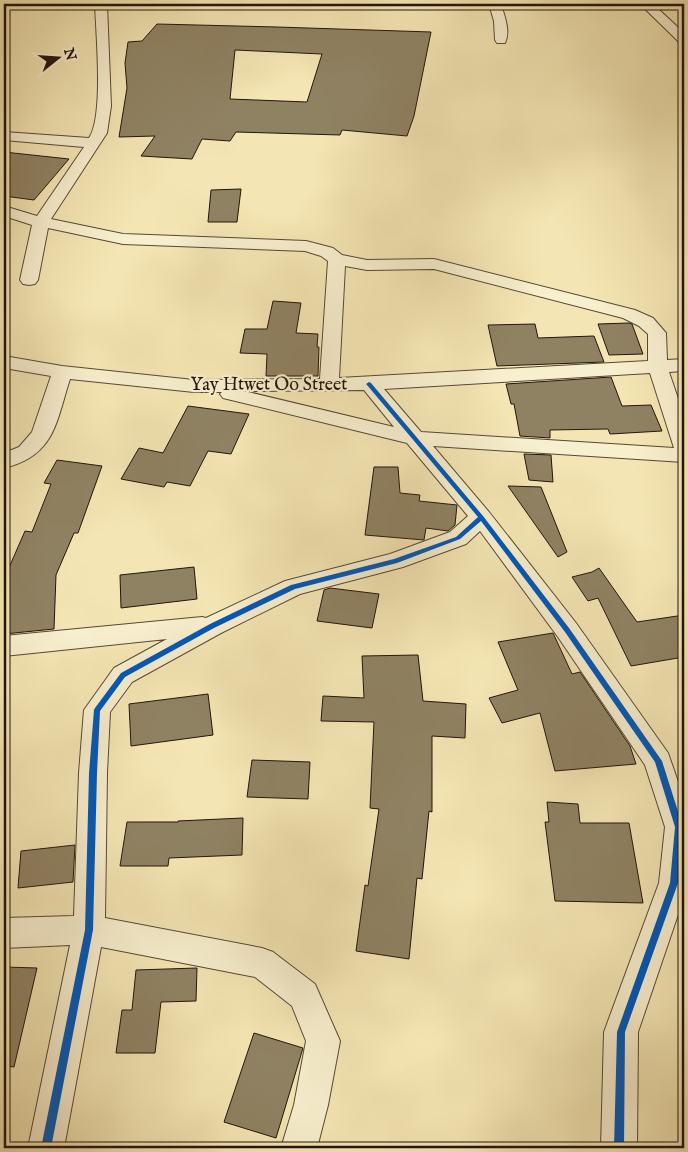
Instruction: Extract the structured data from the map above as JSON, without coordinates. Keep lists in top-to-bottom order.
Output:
{
  "streets": {
    "street": ["Yay Htwet Oo Street"]
  },
  "north": "right"
}
